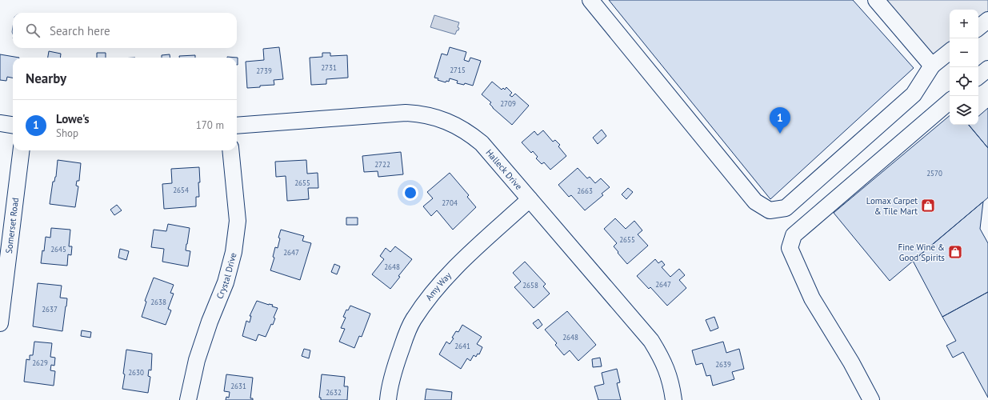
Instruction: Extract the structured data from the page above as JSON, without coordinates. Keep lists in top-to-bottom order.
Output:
{
  "streets": {
    "street": [
      "Halleck Drive",
      "Somerset Road",
      "Crystal Drive",
      "Amy Way"
    ]
  },
  "crossings": [
    ["Halleck Drive", "Amy Way"]
  ],
  "places": {
    "shop": ["Lomax Carpet & Tile Mart", "Fine Wine & Good Spirits"]
  },
  "house_numbers": [
    "2731",
    "2715",
    "2739",
    "2709",
    "2722",
    "2570",
    "2655",
    "2654",
    "2663",
    "2704",
    "2655",
    "2645",
    "2647",
    "2648",
    "2647",
    "2658",
    "2638",
    "2637",
    "2648",
    "2641",
    "2629",
    "2639",
    "2630",
    "2631",
    "2632"
  ],
  "page": {
    "map_buttons": ["+", "−"],
    "search": "Search here",
    "heading": "Nearby",
    "list": [
      {
        "mark": "1",
        "name": "Lowe's",
        "note": "Shop",
        "value": "170 m"
      }
    ],
    "pins": "1"
  }
}
